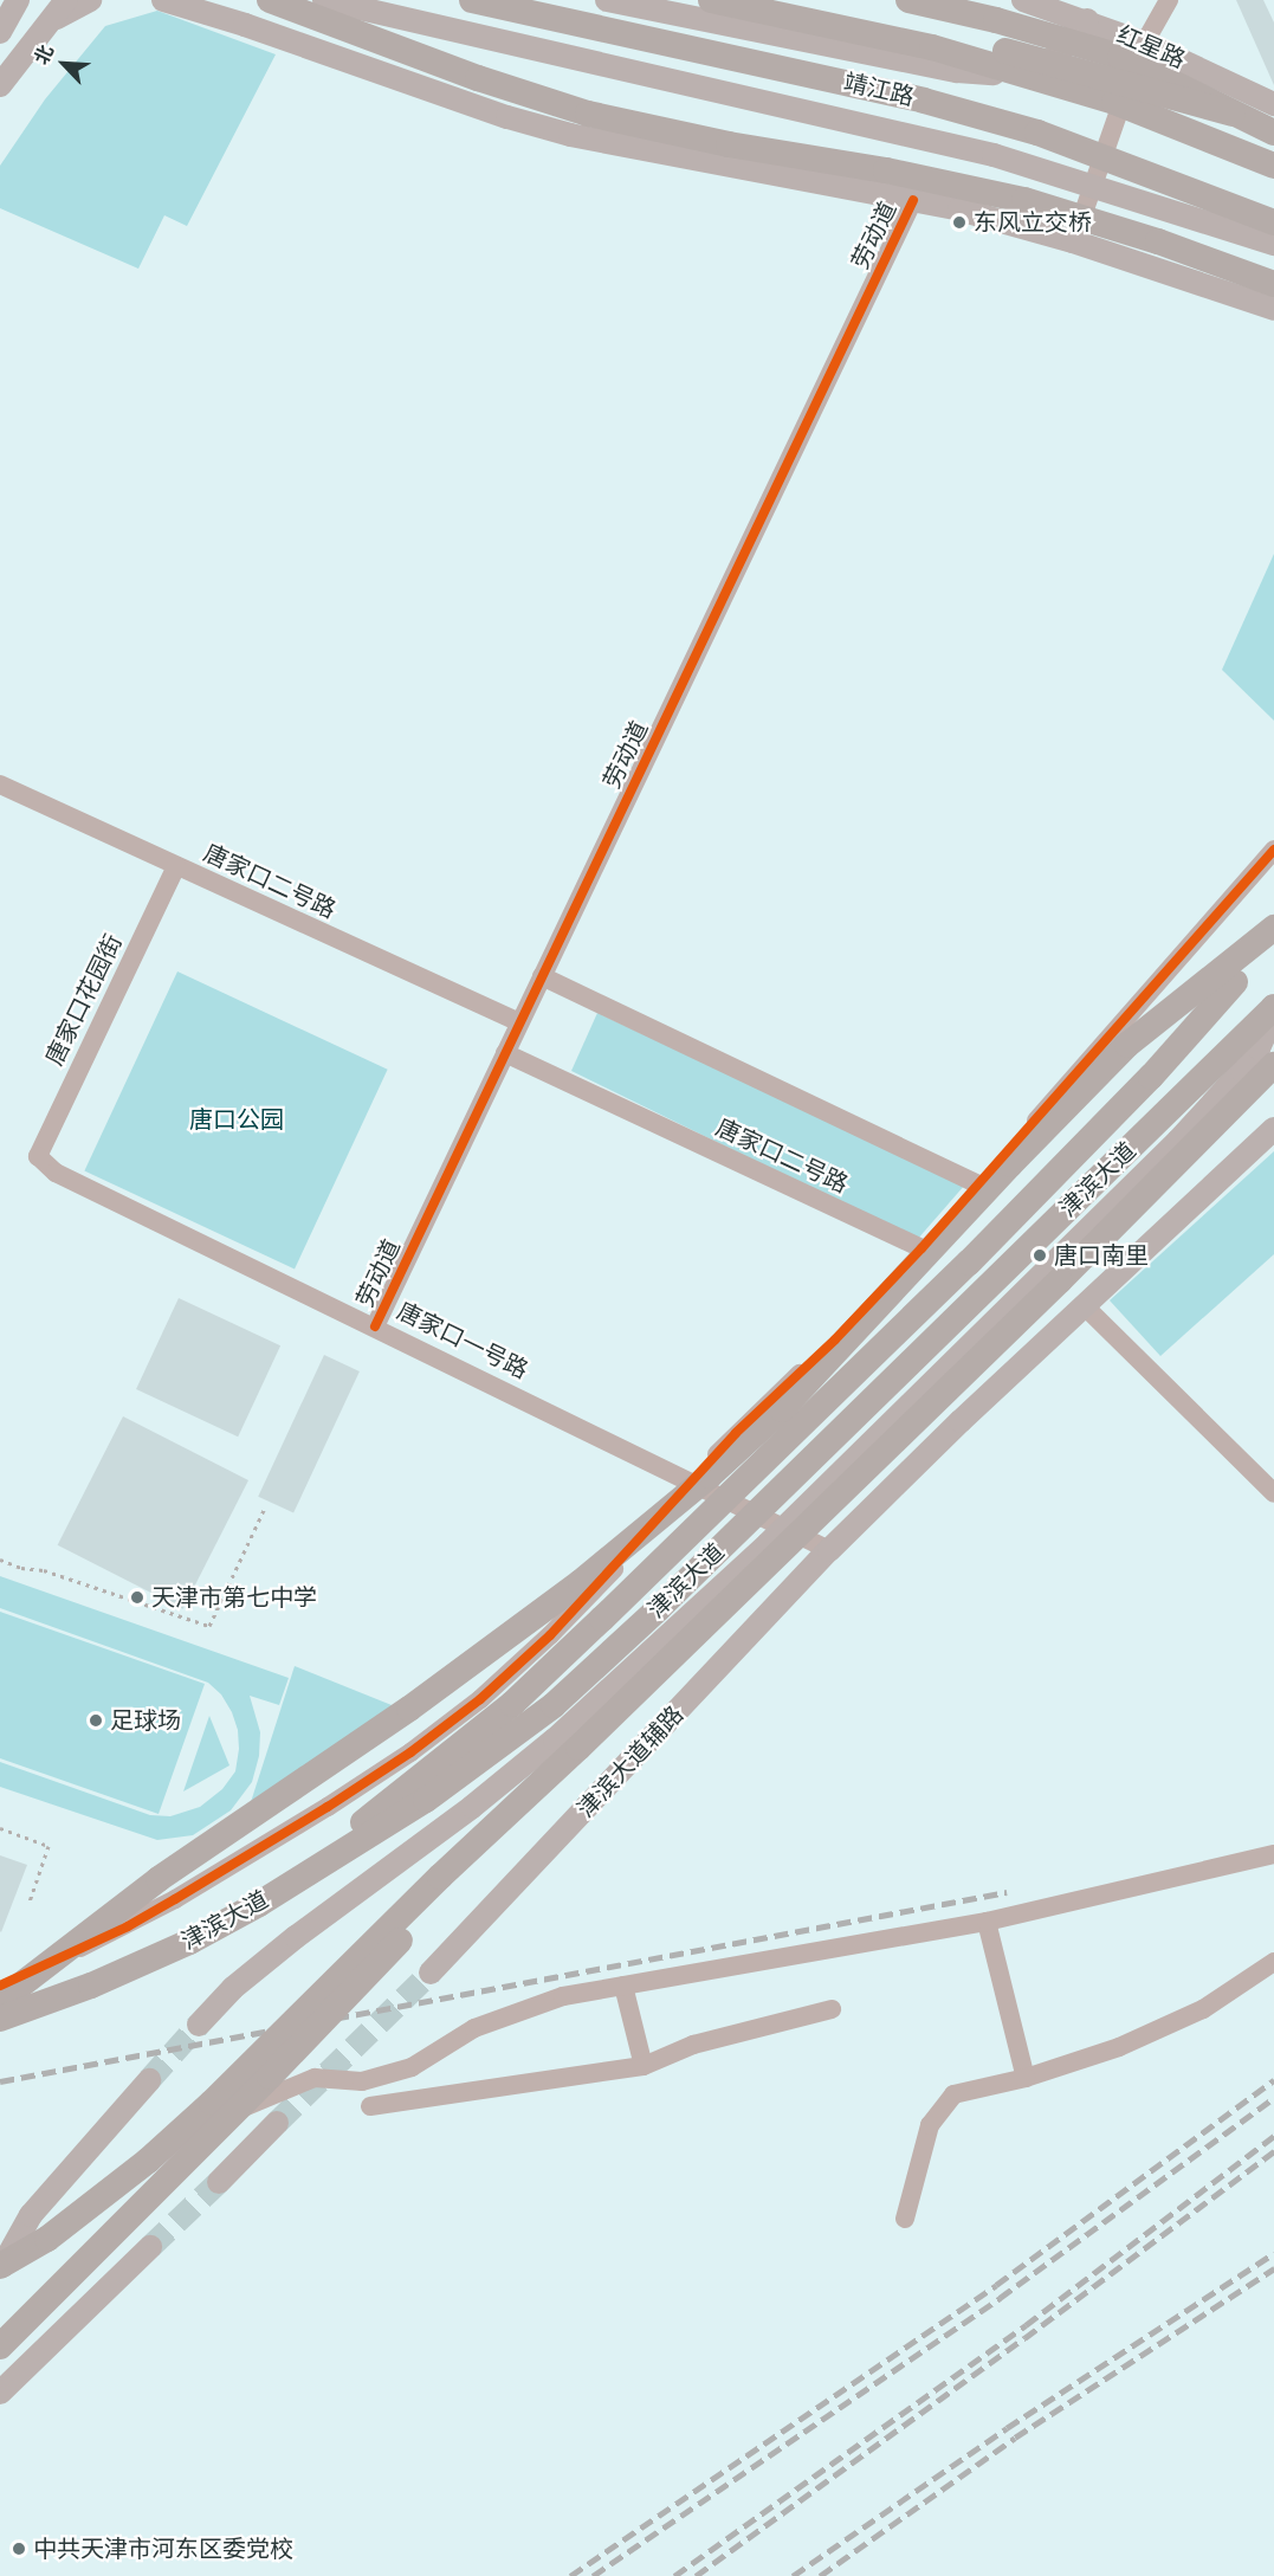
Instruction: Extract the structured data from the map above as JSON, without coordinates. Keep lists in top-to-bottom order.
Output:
{
  "streets": {
    "highway": ["靖江路", "津滨大道"],
    "main road": ["红星路", "津滨大道辅路"],
    "street": [
      "劳动道",
      "唐家口二号路",
      "唐家口花园街",
      "唐家口一号路"
    ]
  },
  "crossings": [
    ["劳动道", "唐家口二号路"],
    ["劳动道", "唐家口一号路"],
    ["唐家口二号路", "唐家口花园街"],
    ["唐家口花园街", "唐家口一号路"],
    ["唐家口一号路", "津滨大道辅路"]
  ],
  "parks": ["唐口公园"],
  "places": [
    "东风立交桥",
    "唐口南里",
    "天津市第七中学",
    "足球场",
    "中共天津市河东区委党校"
  ],
  "north": "top left"
}
